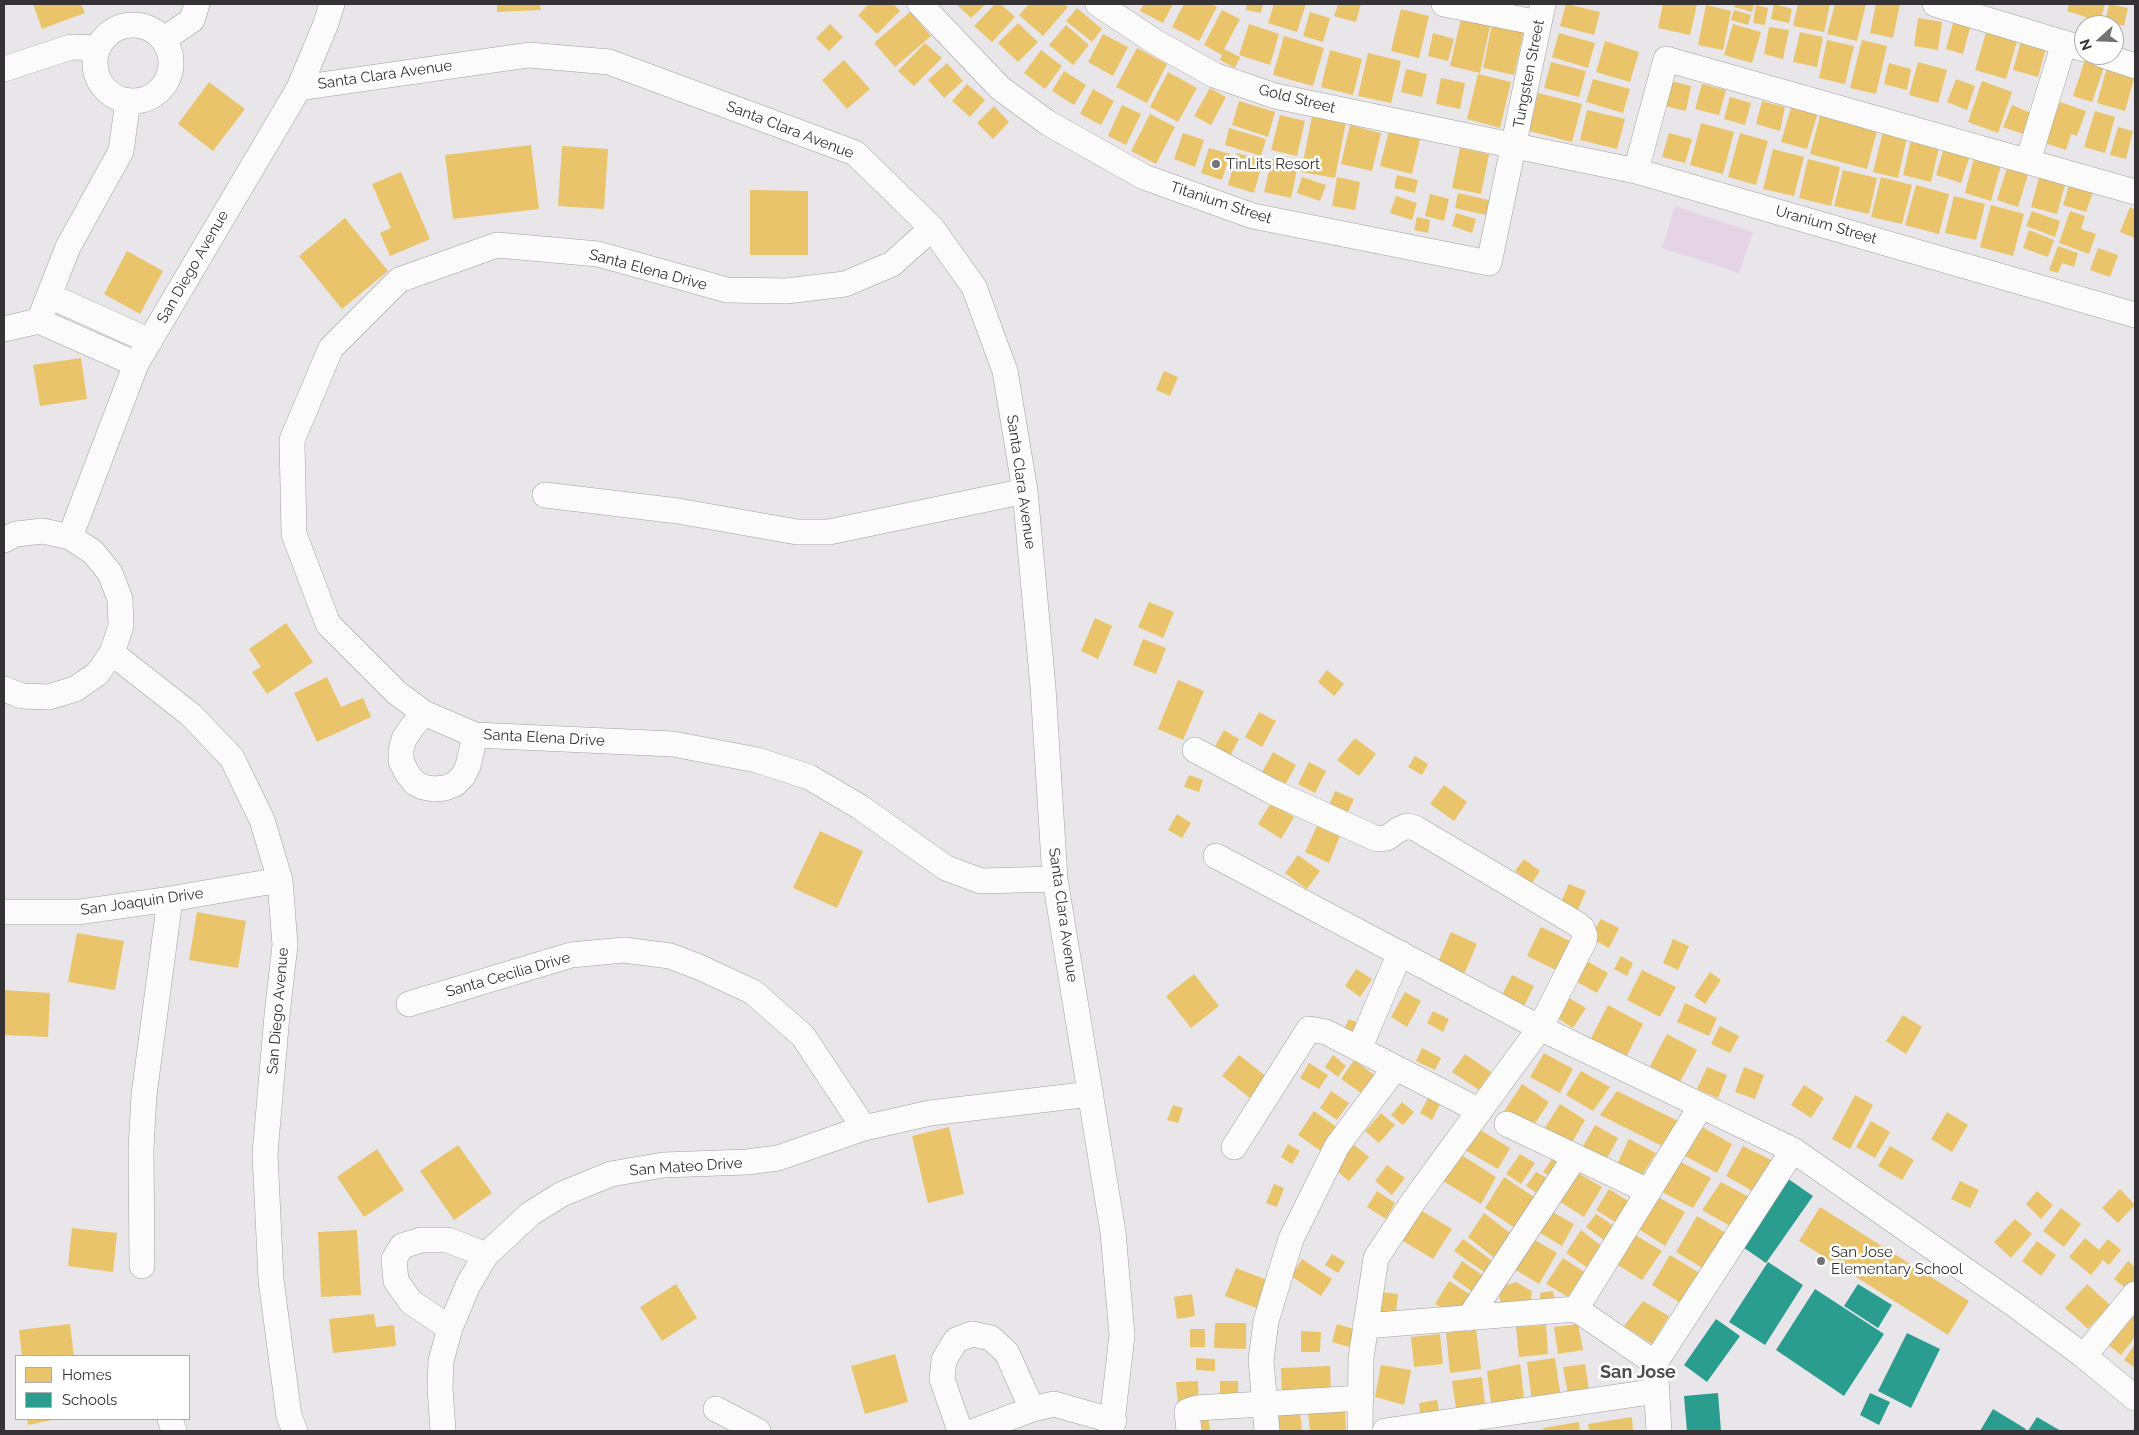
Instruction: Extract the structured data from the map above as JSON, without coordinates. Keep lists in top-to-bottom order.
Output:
{
  "streets": {
    "street": [
      "Tungsten Street",
      "Santa Clara Avenue",
      "Gold Street",
      "Titanium Street",
      "Uranium Street",
      "San Diego Avenue",
      "Santa Elena Drive",
      "San Joaquin Drive",
      "Santa Cecilia Drive",
      "San Mateo Drive"
    ]
  },
  "crossings": [
    ["Tungsten Street", "Gold Street"],
    ["Tungsten Street", "Titanium Street"],
    ["Tungsten Street", "Uranium Street"],
    ["Santa Clara Avenue", "San Diego Avenue"],
    ["Santa Clara Avenue", "Santa Elena Drive"],
    ["Santa Clara Avenue", "San Mateo Drive"],
    ["Gold Street", "Titanium Street"],
    ["Gold Street", "Uranium Street"],
    ["Titanium Street", "Uranium Street"],
    ["San Diego Avenue", "San Joaquin Drive"],
    ["Santa Cecilia Drive", "San Mateo Drive"]
  ],
  "districts": ["San Jose"],
  "places": ["TinLits Resort", "San Jose Elementary School"],
  "legend": ["Homes", "Schools"],
  "north": "left"
}
